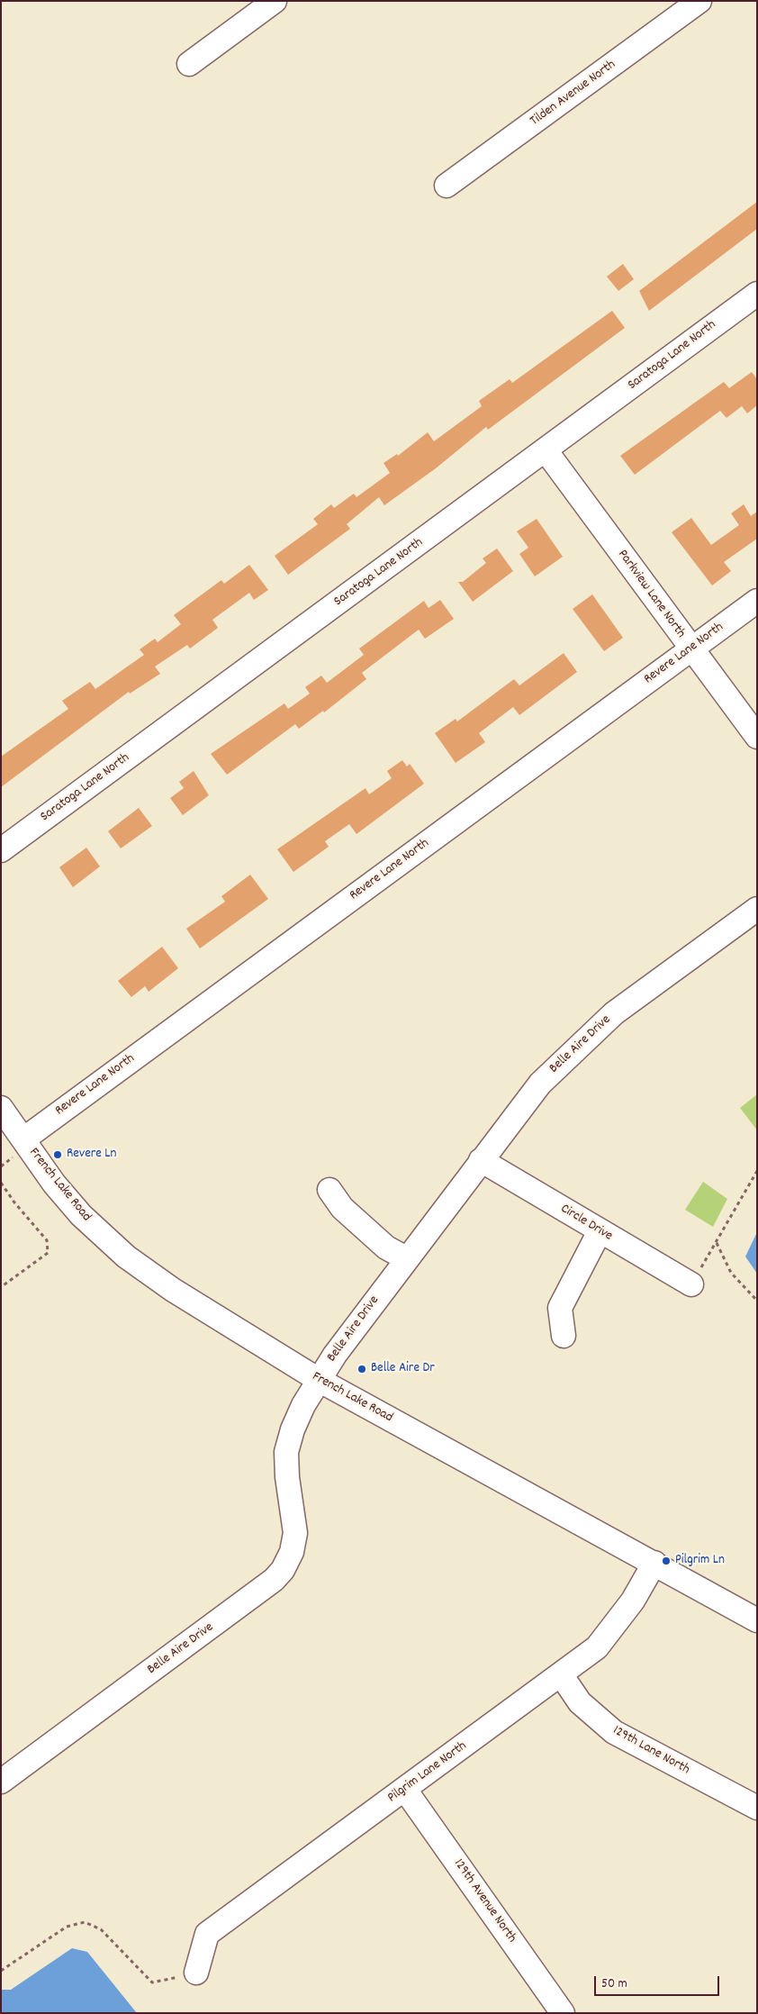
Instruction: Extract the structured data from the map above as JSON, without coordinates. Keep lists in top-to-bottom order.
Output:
{
  "streets": {
    "street": [
      "Tilden Avenue North",
      "Saratoga Lane North",
      "Parkview Lane North",
      "Revere Lane North",
      "Belle Aire Drive",
      "French Lake Road",
      "Circle Drive",
      "129th Lane North",
      "Pilgrim Lane North",
      "129th Avenue North"
    ]
  },
  "crossings": [
    ["Saratoga Lane North", "Parkview Lane North"],
    ["Parkview Lane North", "Revere Lane North"],
    ["Revere Lane North", "French Lake Road"],
    ["Belle Aire Drive", "French Lake Road"],
    ["Belle Aire Drive", "Circle Drive"],
    ["French Lake Road", "Pilgrim Lane North"],
    ["129th Lane North", "Pilgrim Lane North"],
    ["Pilgrim Lane North", "129th Avenue North"]
  ],
  "places": ["Revere Ln", "Belle Aire Dr", "Pilgrim Ln"],
  "scale_bar": "50 m"
}
